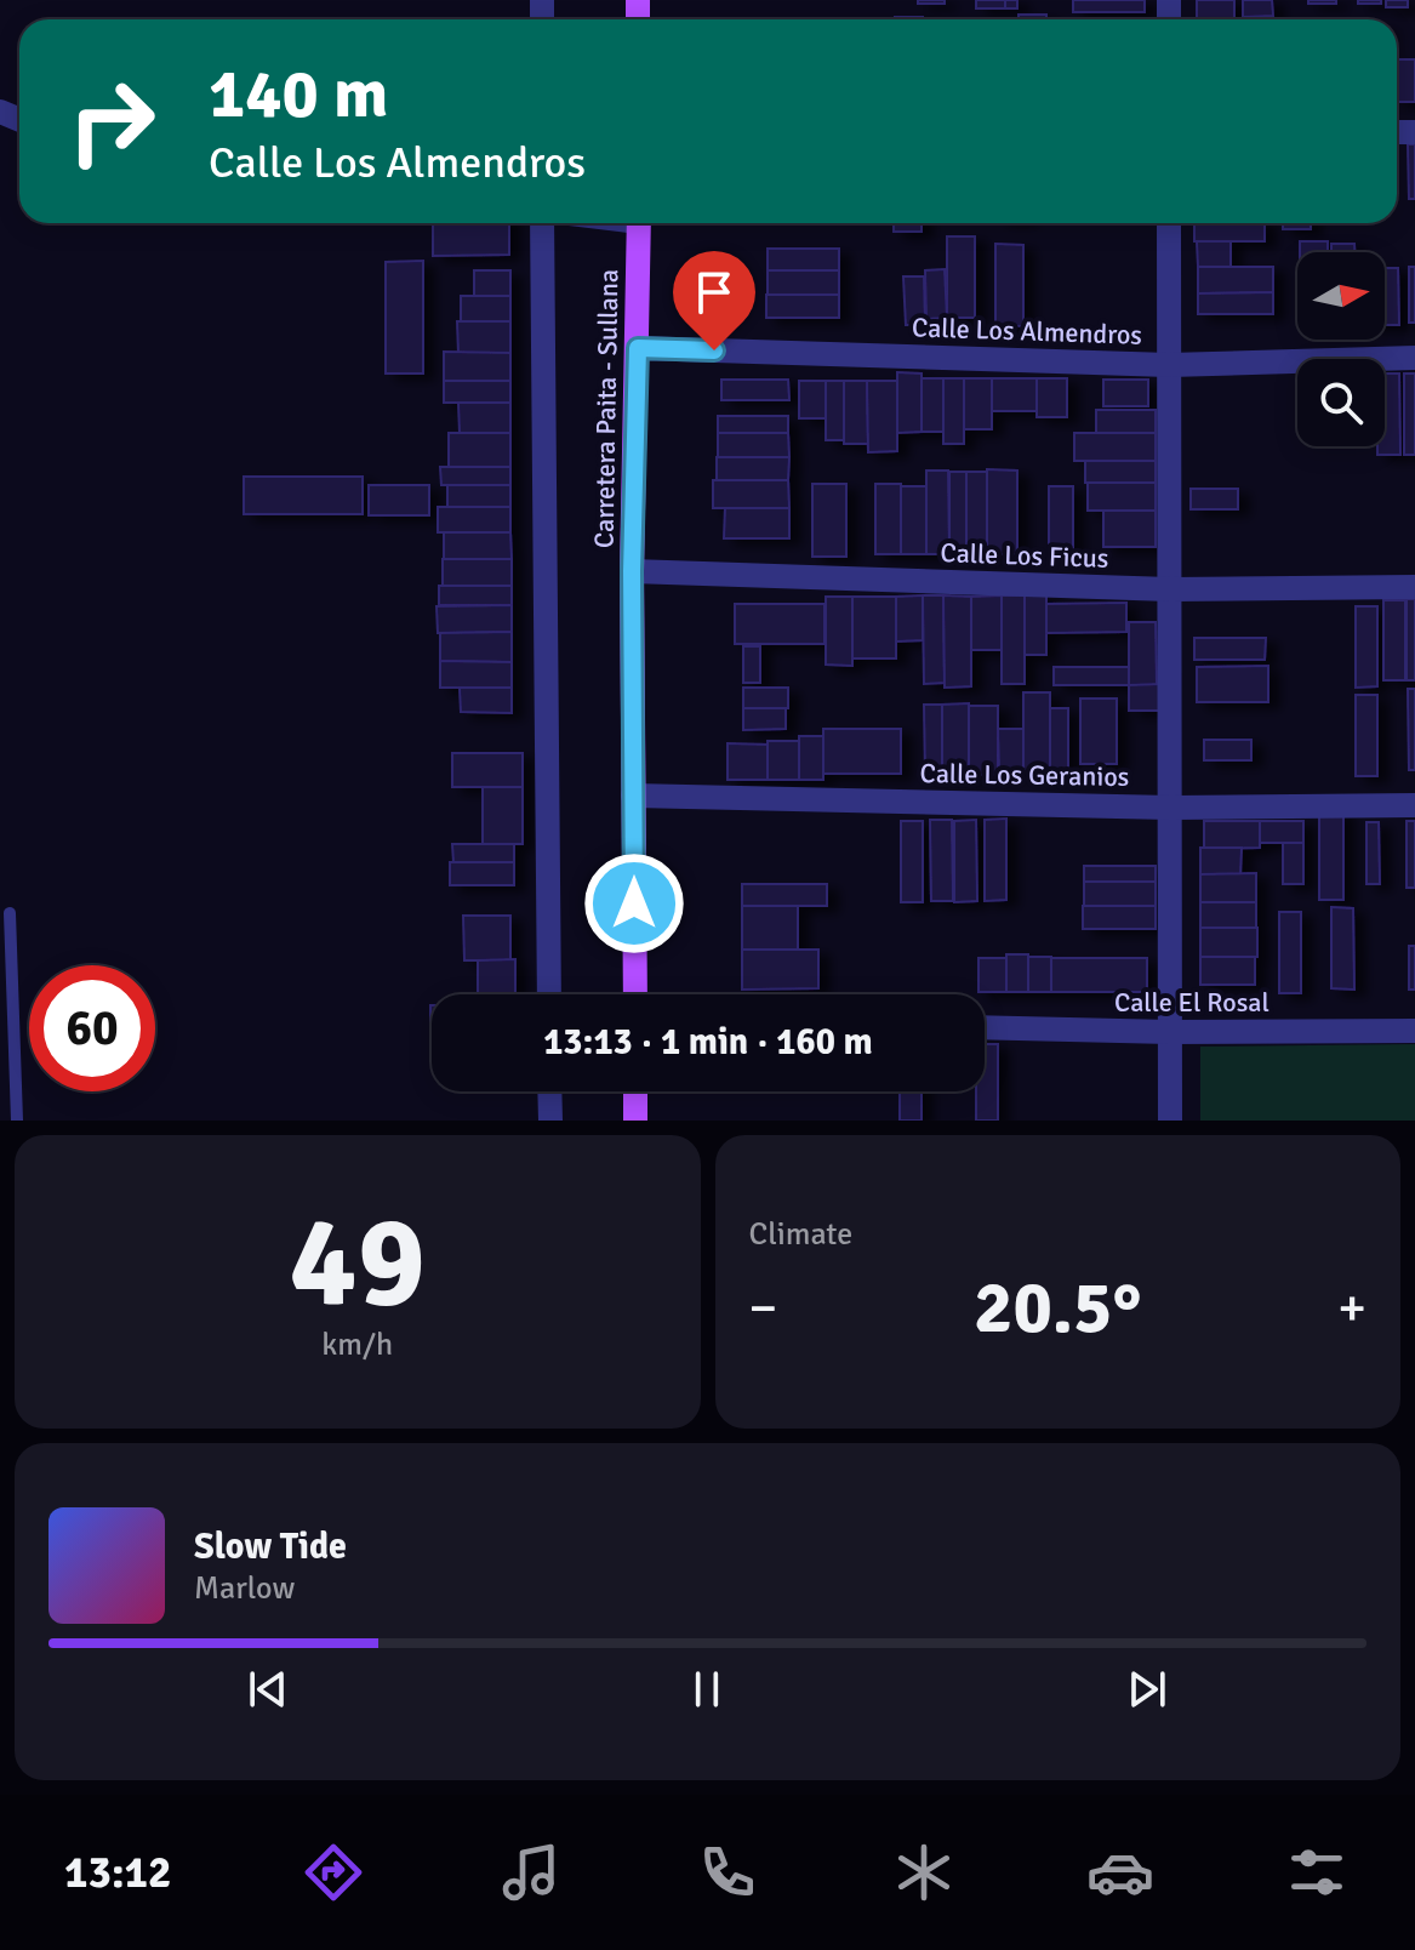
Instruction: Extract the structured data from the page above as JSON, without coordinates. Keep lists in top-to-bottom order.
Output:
{
  "streets": {
    "main road": ["Carretera Paita - Sullana"],
    "street": [
      "Calle Los Almendros",
      "Calle Los Ficus",
      "Calle Los Geranios",
      "Calle El Rosal"
    ]
  },
  "crossings": [
    ["Calle Los Almendros", "Carretera Paita - Sullana"],
    ["Carretera Paita - Sullana", "Calle Los Ficus"],
    ["Carretera Paita - Sullana", "Calle Los Geranios"]
  ],
  "north": "right",
  "page": {
    "turn": ["140 m", "Calle Los Almendros"],
    "limit": "60",
    "trip": "13:13 · 1 min · 160 m",
    "tile": [
      ["49", "km/h"],
      "Climate"
    ],
    "heat": ["−", "20.5°", "+"],
    "song": ["Slow Tide", "Marlow"],
    "tabs": "13:12"
  }
}
